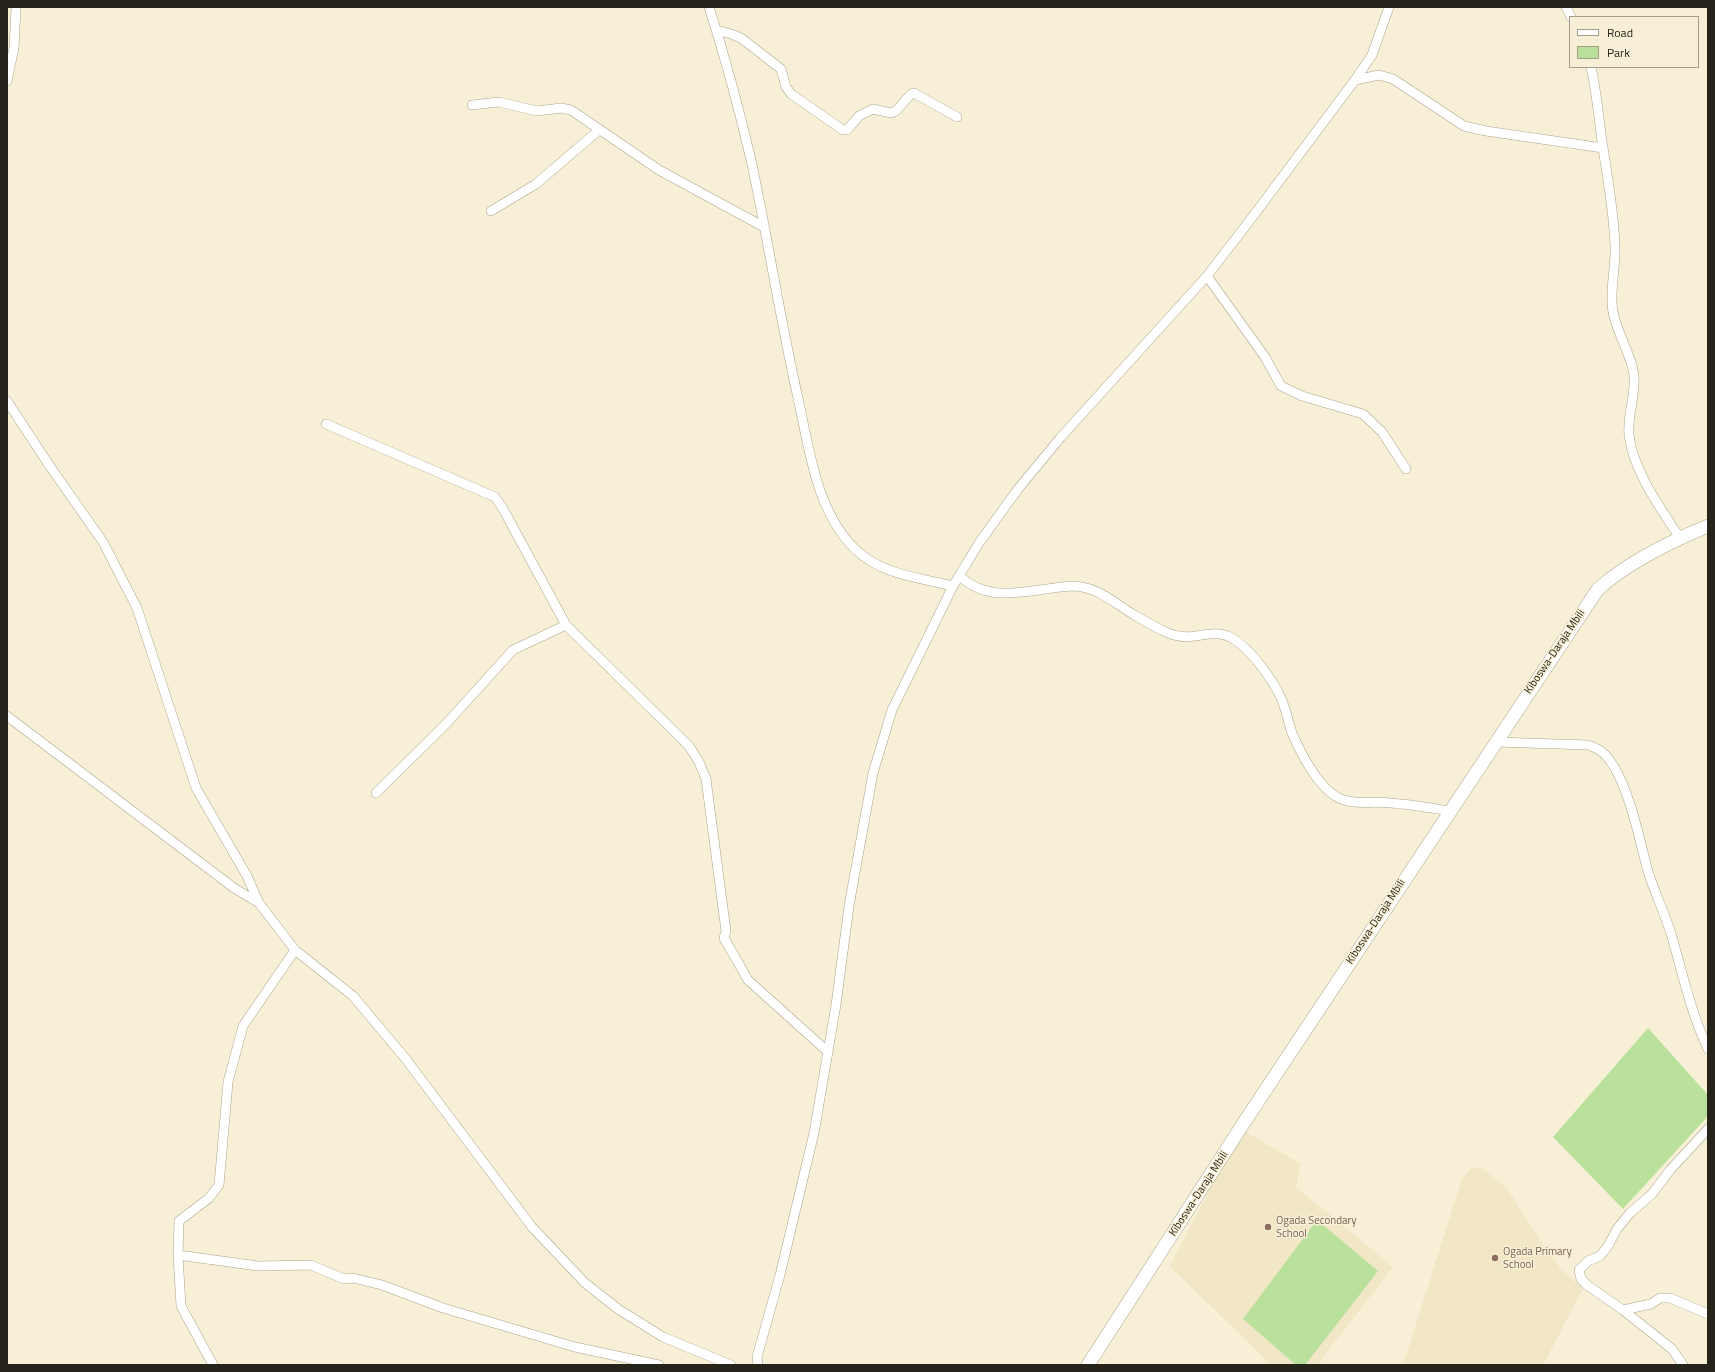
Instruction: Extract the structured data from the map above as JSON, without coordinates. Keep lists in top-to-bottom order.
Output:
{
  "streets": {
    "main road": ["Kiboswa-Daraja Mbili"]
  },
  "places": ["Ogada Secondary School", "Ogada Primary School"],
  "legend": ["Road", "Park"]
}
